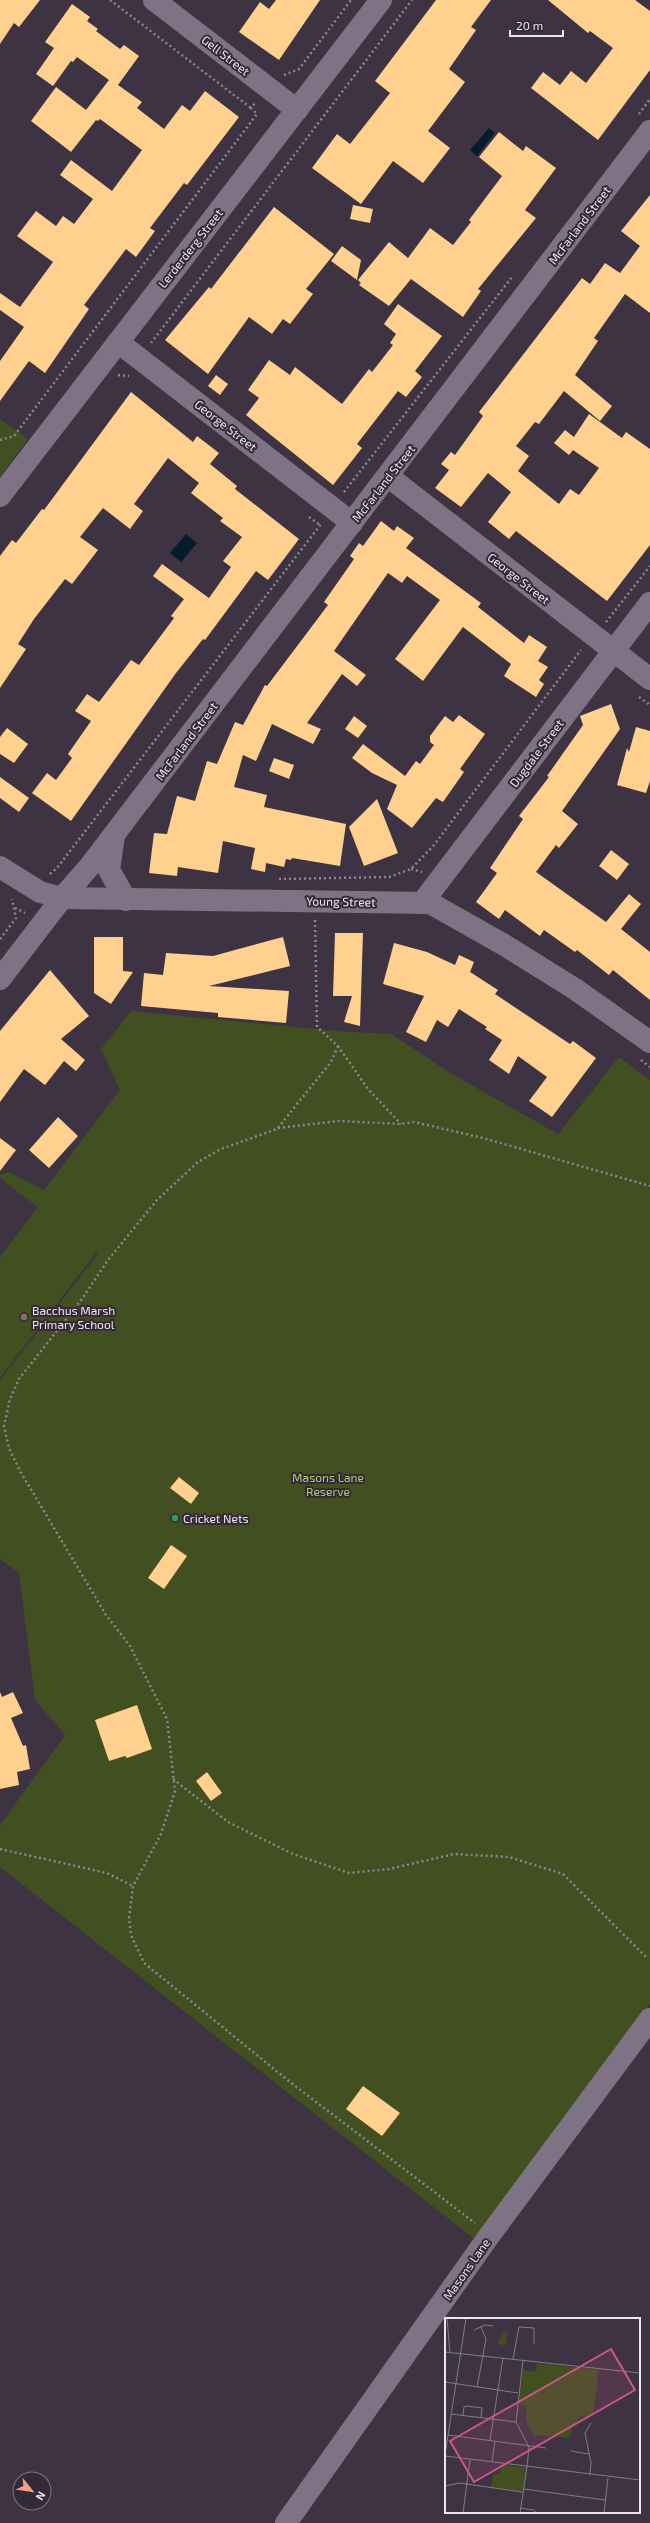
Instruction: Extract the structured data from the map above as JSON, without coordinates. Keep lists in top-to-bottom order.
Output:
{
  "streets": {
    "street": [
      "Gell Street",
      "McFarland Street",
      "Lerderderg Street",
      "George Street",
      "Dugdale Street",
      "Young Street",
      "Masons Lane"
    ]
  },
  "crossings": [
    ["Gell Street", "Lerderderg Street"],
    ["McFarland Street", "George Street"],
    ["McFarland Street", "Young Street"],
    ["Lerderderg Street", "George Street"],
    ["George Street", "Dugdale Street"],
    ["Dugdale Street", "Young Street"]
  ],
  "parks": ["Masons Lane Reserve"],
  "places": ["Bacchus Marsh Primary School", "Cricket Nets"],
  "scale_bar": "20 m",
  "north": "bottom right"
}
